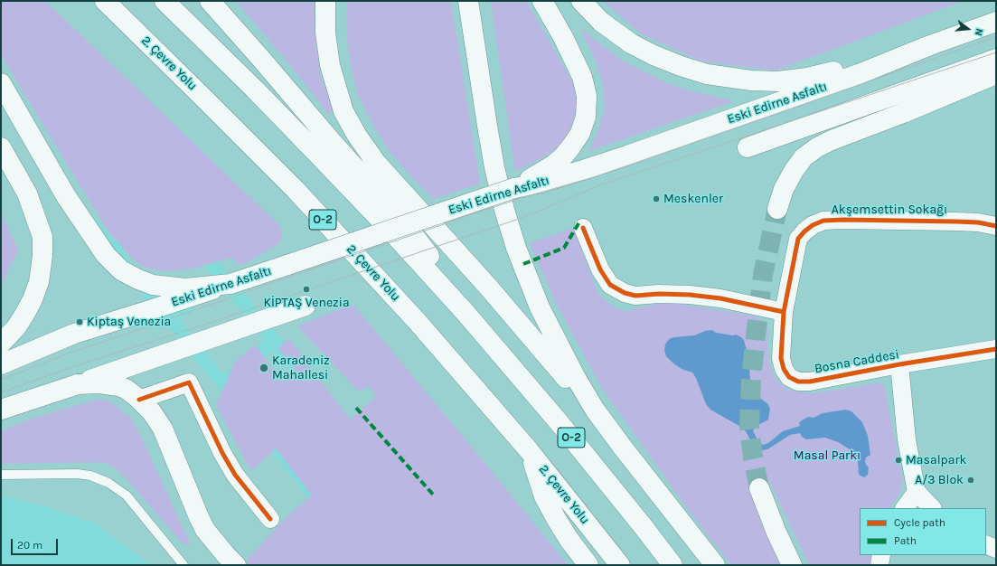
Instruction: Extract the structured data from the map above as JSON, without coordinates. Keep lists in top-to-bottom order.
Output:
{
  "streets": {
    "main road": ["2. Çevre Yolu", "Eski Edirne Asfaltı", "O-2"],
    "street": ["Akşemsettin Sokağı", "Bosna Caddesi"]
  },
  "crossings": [
    ["Akşemsettin Sokağı", "Bosna Caddesi"]
  ],
  "parks": ["Masal Parkı"],
  "places": [
    "Meskenler",
    "KİPTAŞ Venezia",
    "Kiptaş Venezia",
    "Karadeniz Mahallesi",
    "Masalpark",
    "A/3 Blok"
  ],
  "legend": ["Cycle path", "Path"],
  "scale_bar": "20 m",
  "north": "right"
}
